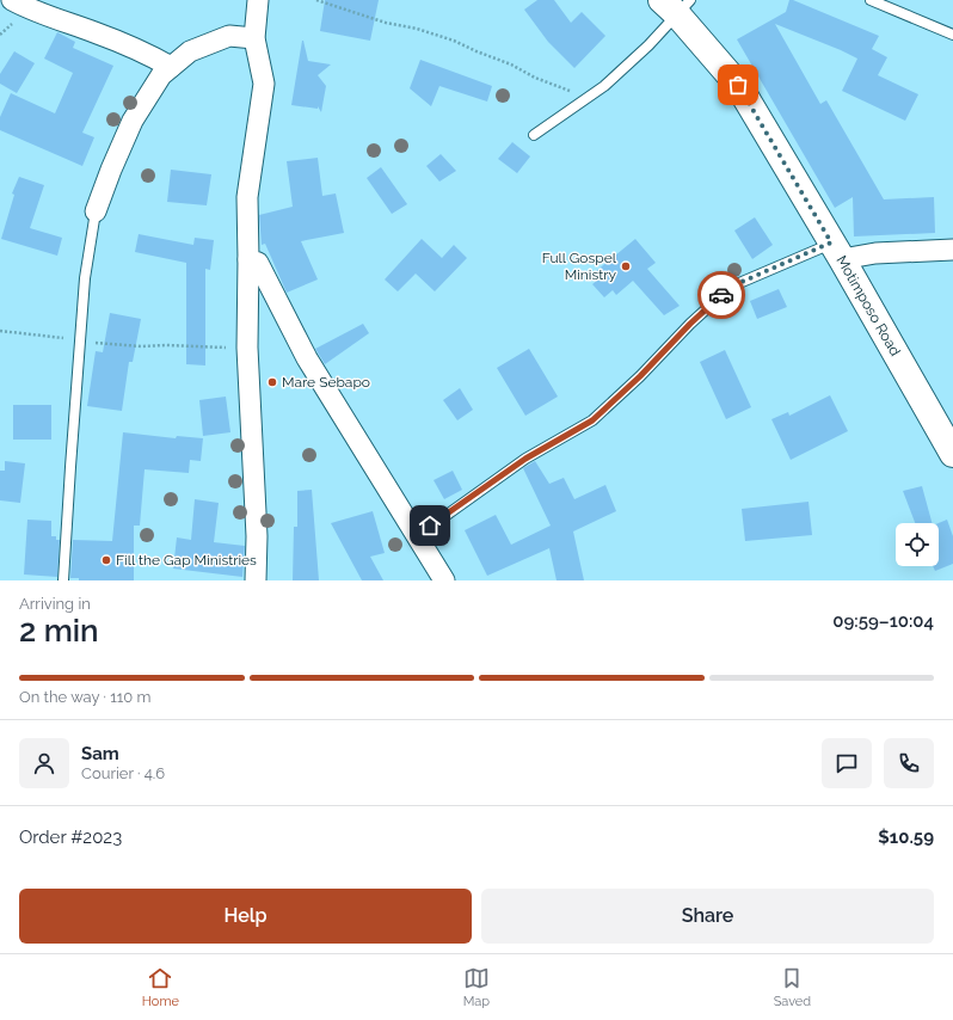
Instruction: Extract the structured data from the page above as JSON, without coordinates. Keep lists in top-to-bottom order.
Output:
{
  "streets": {
    "street": ["Motimposo Road"]
  },
  "places": ["Full Gospel Ministry", "Mare Sebapo", "Fill the Gap Ministries"],
  "page": {
    "heading": ["2 min", "Arriving in", "09:59–10:04"],
    "panel": [
      "Sam",
      "Courier · 4.6",
      "Order #2023",
      "$10.59"
    ],
    "bar": "On the way · 110 m",
    "buttons": ["Help", "Share"],
    "tabs": ["Home", "Map", "Saved"]
  }
}
